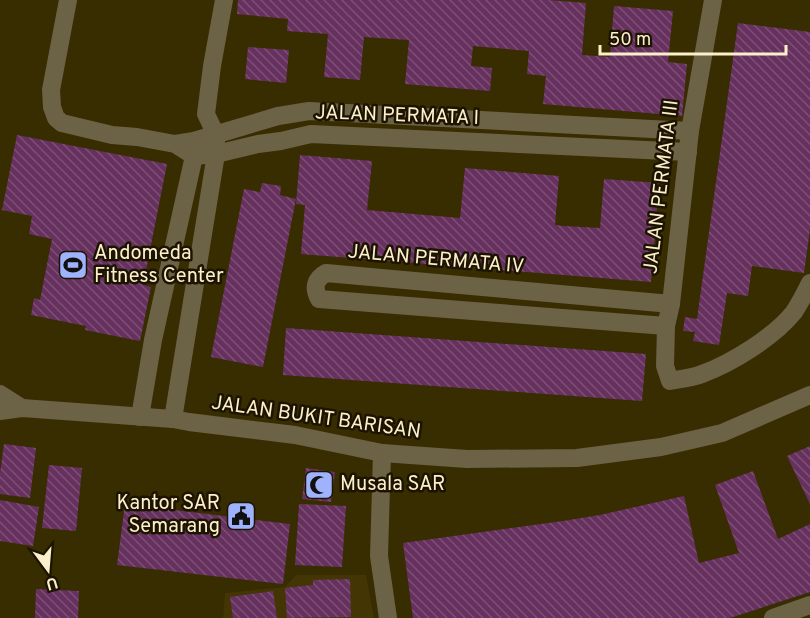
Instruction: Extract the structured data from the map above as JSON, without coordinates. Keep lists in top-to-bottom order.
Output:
{
  "streets": {
    "street": [
      "JALAN PERMATA I",
      "JALAN PERMATA III",
      "JALAN PERMATA IV",
      "JALAN BUKIT BARISAN"
    ]
  },
  "crossings": [
    ["JALAN PERMATA I", "JALAN PERMATA III"],
    ["JALAN PERMATA III", "JALAN PERMATA IV"]
  ],
  "places": {
    "sports": ["Andomeda Fitness Center"],
    "mosque": ["Musala SAR"],
    "public building": ["Kantor SAR Semarang"]
  },
  "scale_bar": "50 m",
  "north": "bottom"
}
